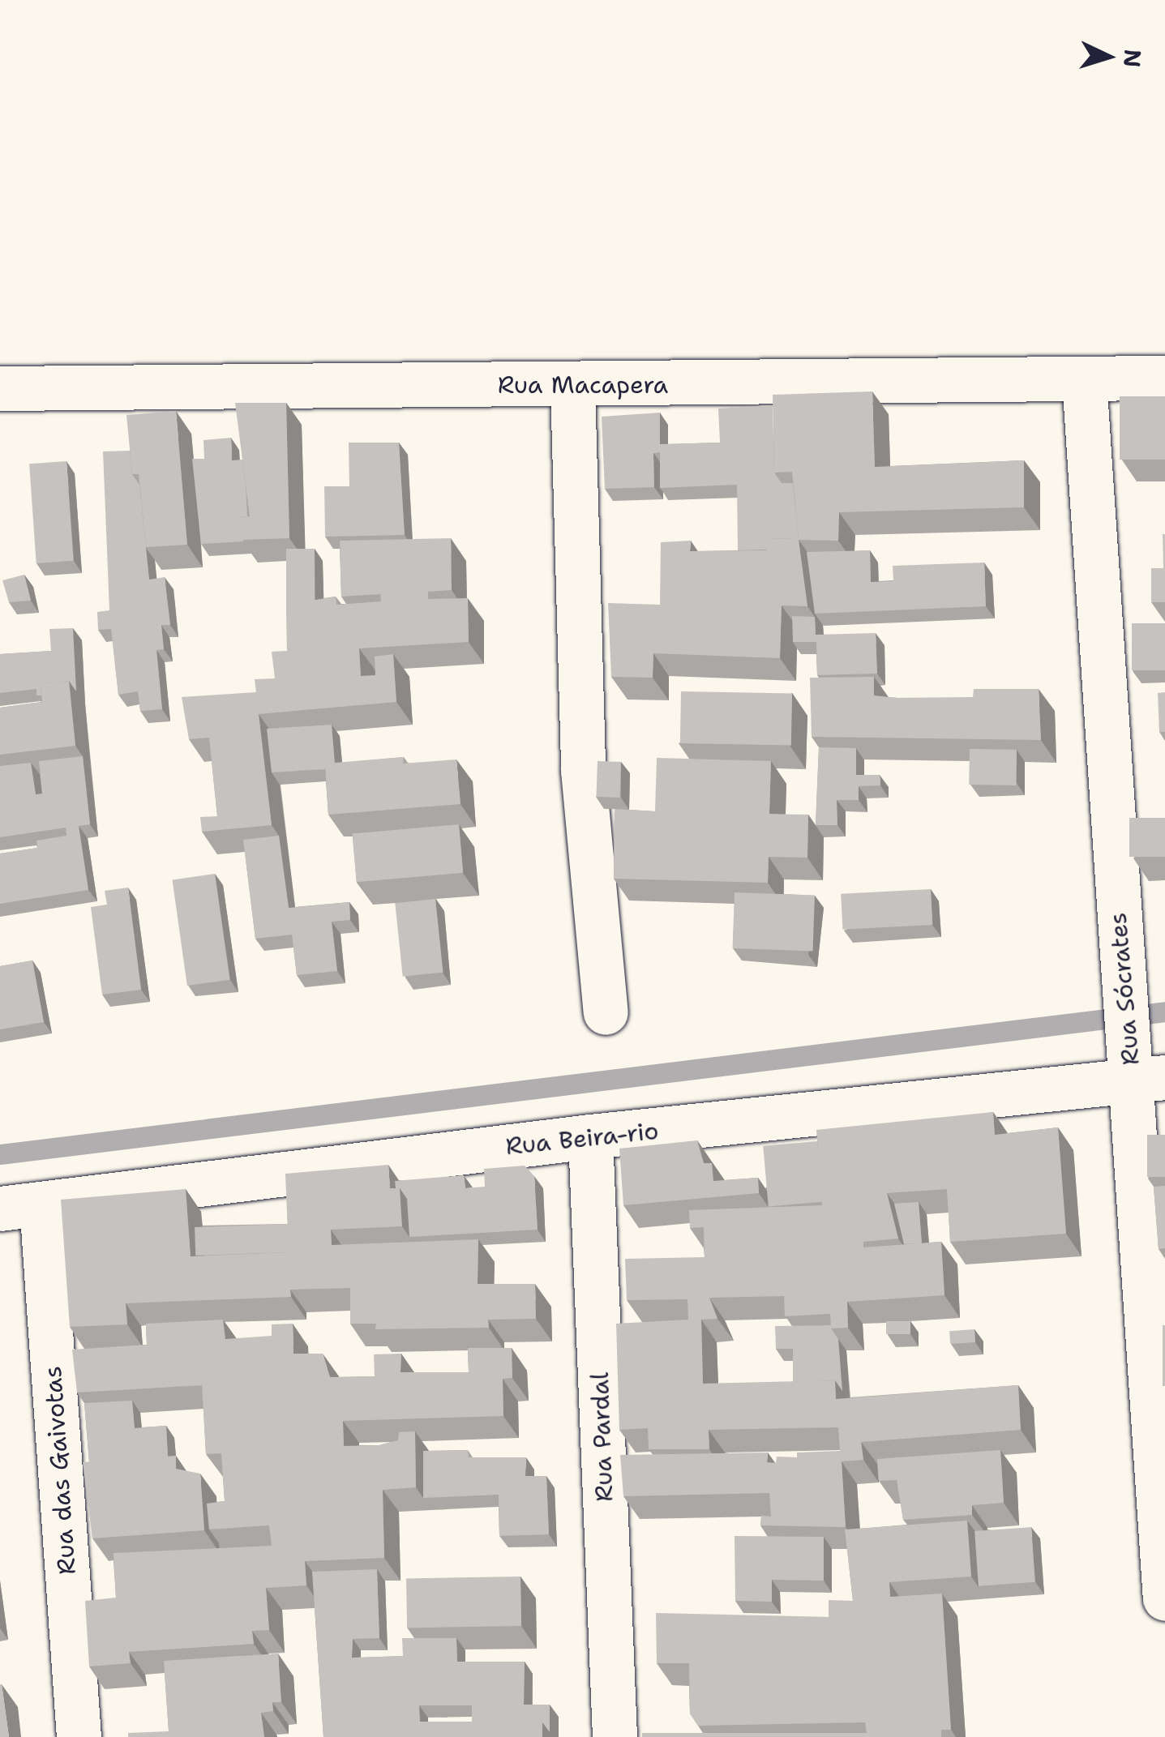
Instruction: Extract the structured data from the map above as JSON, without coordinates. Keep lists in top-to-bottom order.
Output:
{
  "streets": {
    "street": [
      "Rua Macapera",
      "Rua Sócrates",
      "Rua Beira-rio",
      "Rua Pardal",
      "Rua das Gaivotas"
    ]
  },
  "crossings": [
    ["Rua Macapera", "Rua Sócrates"],
    ["Rua Sócrates", "Rua Beira-rio"],
    ["Rua Beira-rio", "Rua Pardal"],
    ["Rua Beira-rio", "Rua das Gaivotas"]
  ],
  "north": "right"
}
